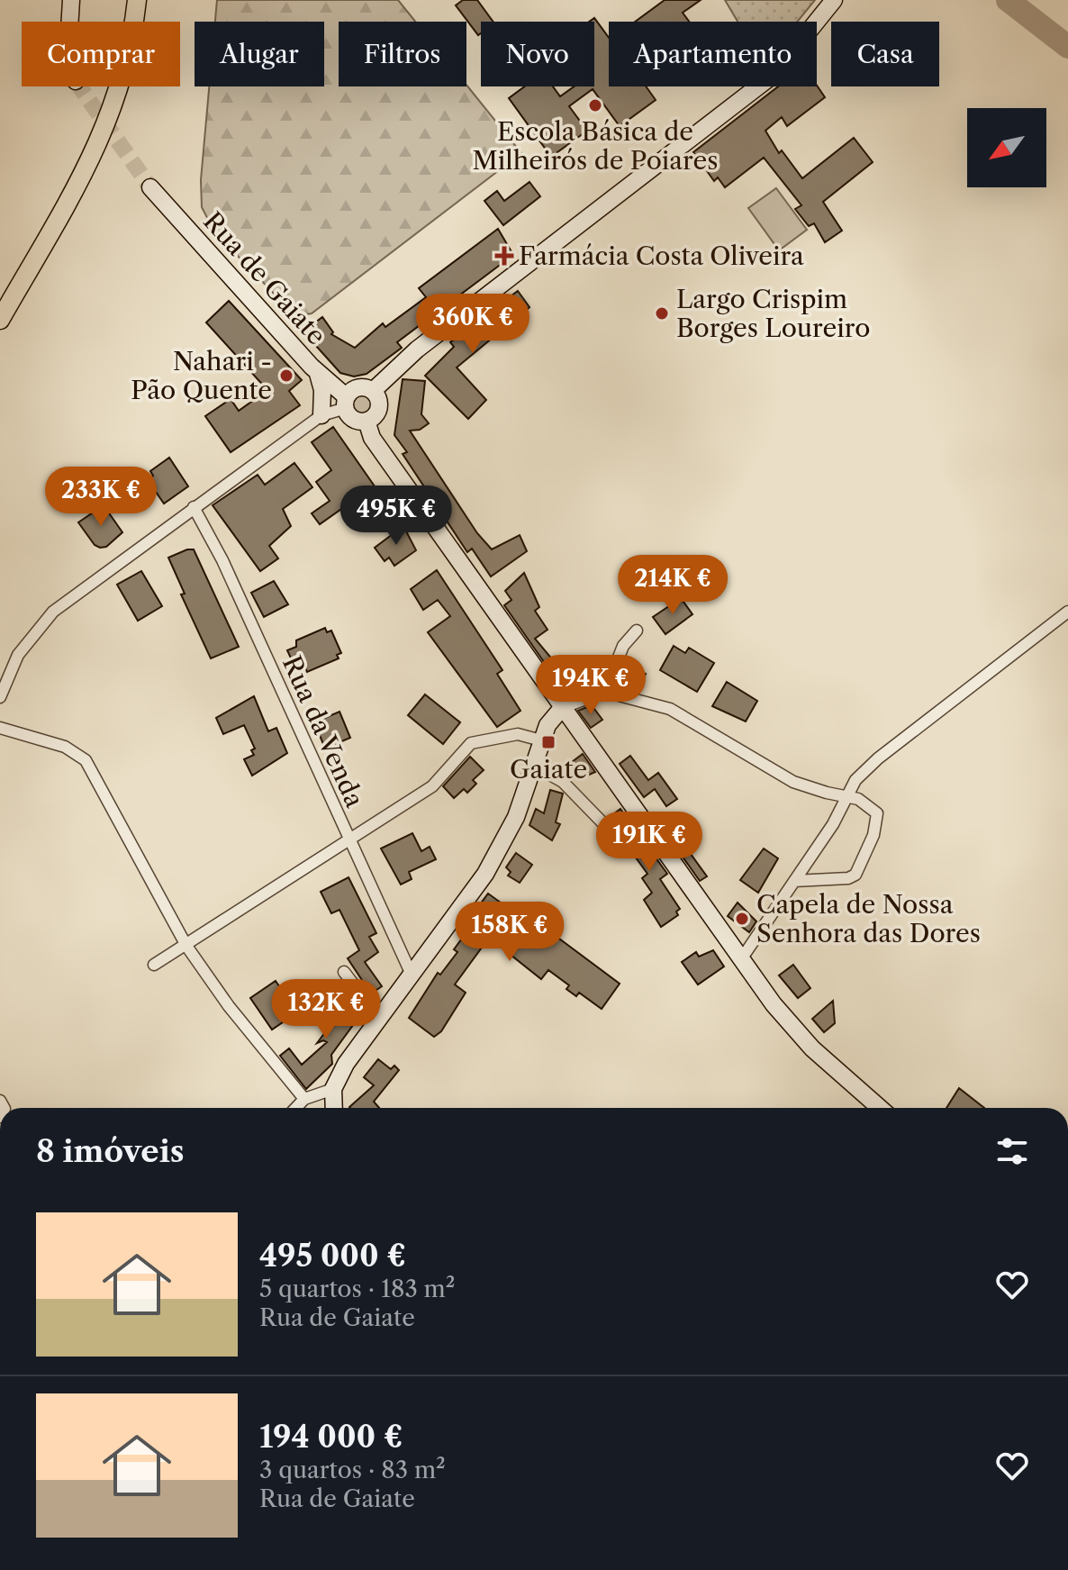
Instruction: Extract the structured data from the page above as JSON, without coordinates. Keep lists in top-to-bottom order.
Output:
{
  "streets": {
    "main road": ["Rua de Gaiate"],
    "street": ["Rua da Venda"]
  },
  "places": {
    "other": [
      "Escola Básica de Milheirós de Poiares",
      "Largo Crispim Borges Loureiro",
      "Nahari - Pão Quente",
      "Capela de Nossa Senhora das Dores"
    ],
    "health": ["Farmácia Costa Oliveira"],
    "transit": ["Gaiate"]
  },
  "north": "bottom left",
  "page": {
    "chip": [
      "Comprar",
      "Alugar",
      "Filtros",
      "Novo",
      "Apartamento",
      "Casa"
    ],
    "price": [
      "360K €",
      "233K €",
      "495K €",
      "214K €",
      "194K €",
      "191K €",
      "158K €",
      "132K €"
    ],
    "heading": "8 imóveis",
    "list": [
      {
        "name": "495 000 €",
        "note": "5 quartos · 183 m² · Rua de Gaiate"
      },
      {
        "name": "194 000 €",
        "note": "3 quartos · 83 m² · Rua de Gaiate"
      }
    ]
  }
}
